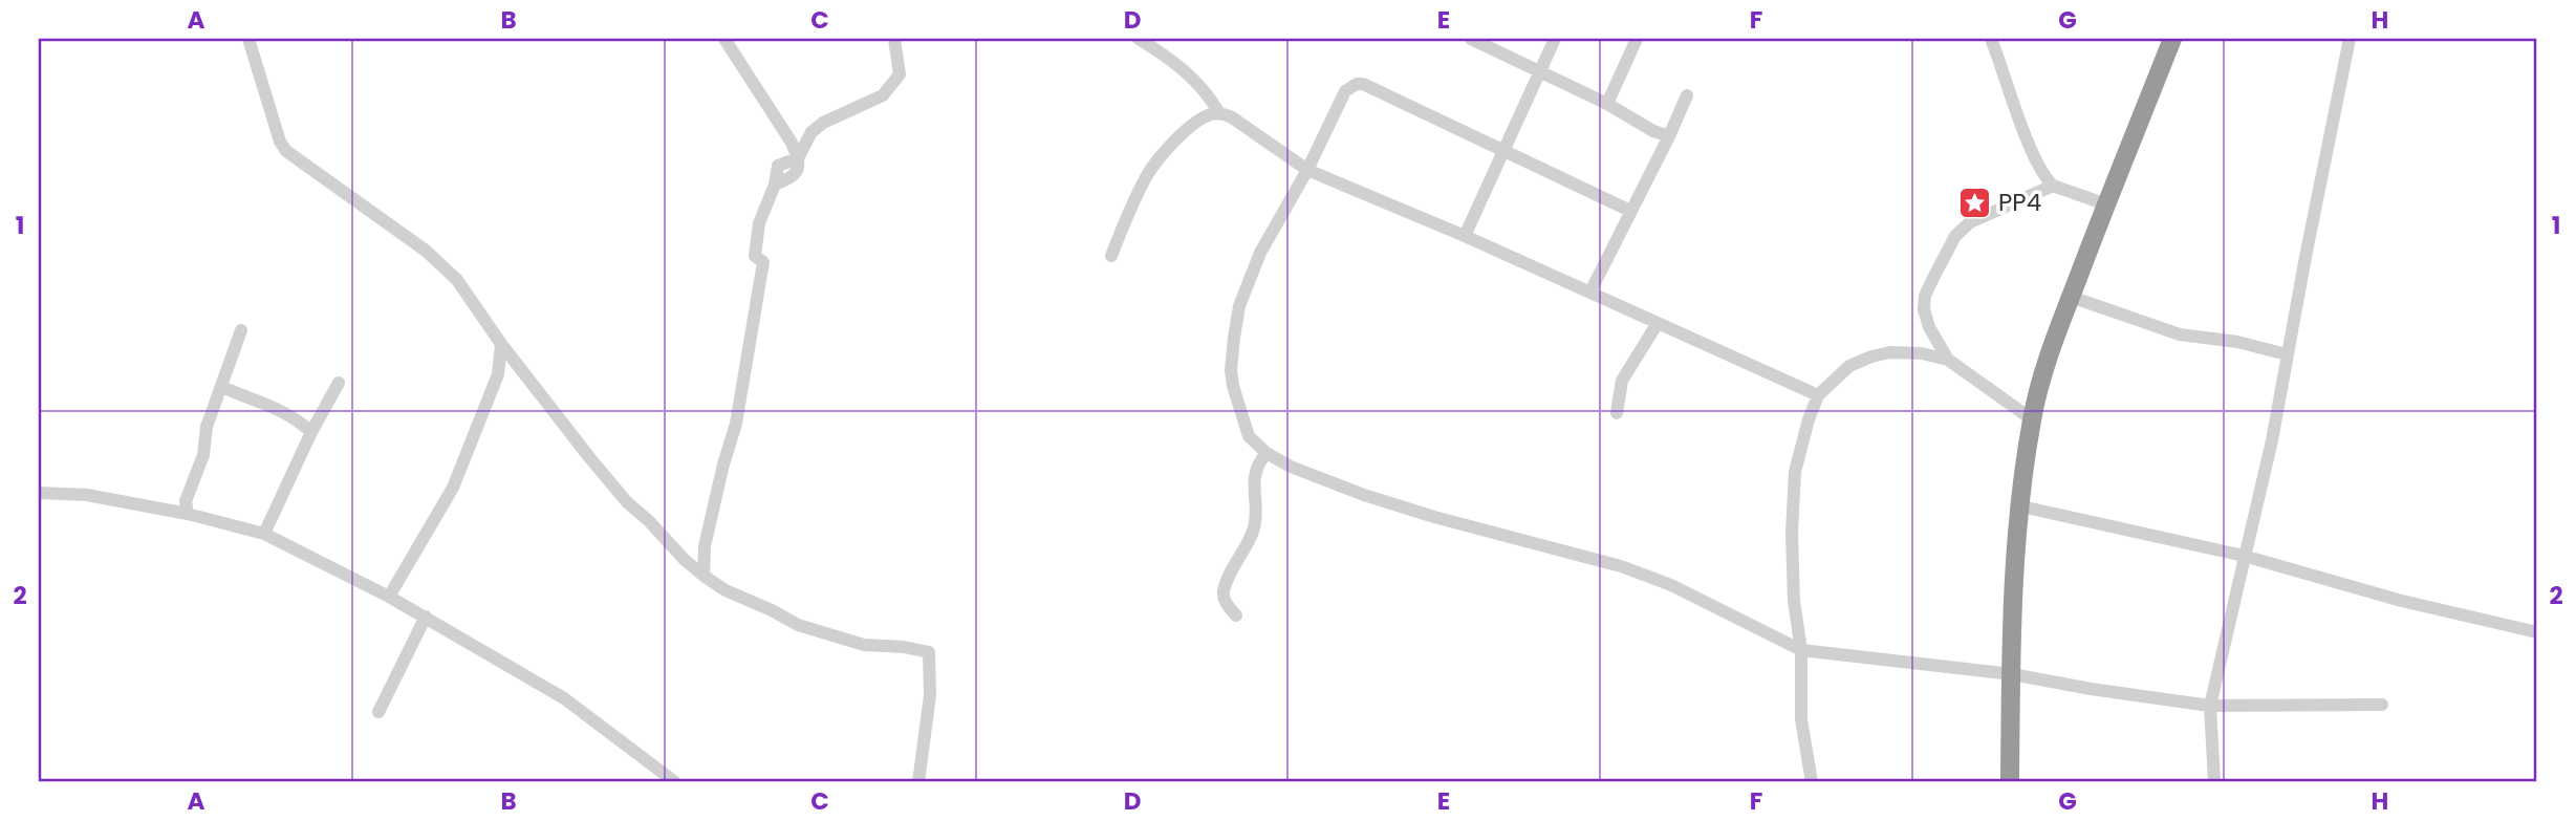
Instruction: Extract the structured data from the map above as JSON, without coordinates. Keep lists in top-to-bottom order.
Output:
{
  "places": {
    "place": ["PP4"]
  },
  "grid": {
    "columns": [
      "A",
      "B",
      "C",
      "D",
      "E",
      "F",
      "G",
      "H"
    ],
    "rows": ["1", "2"]
  }
}
